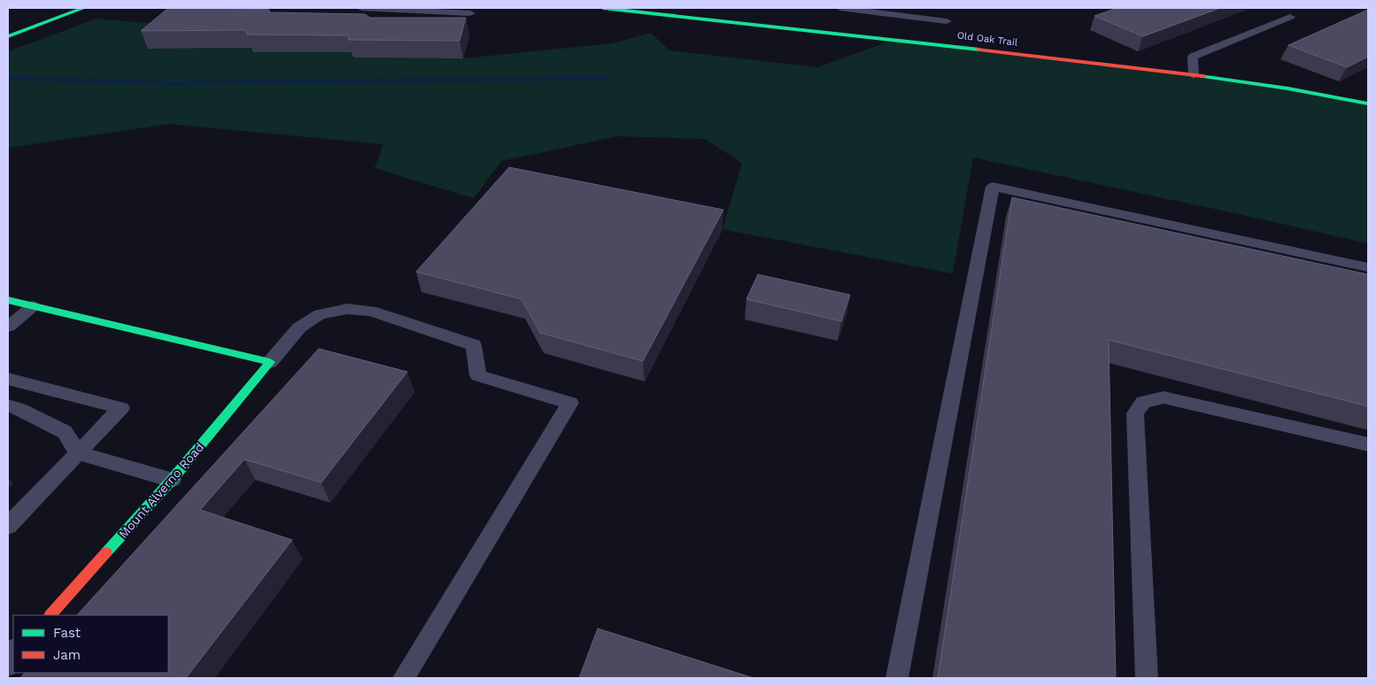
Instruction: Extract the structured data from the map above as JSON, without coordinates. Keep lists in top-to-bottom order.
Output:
{
  "streets": {
    "street": ["Old Oak Trail", "Mount Alverno Road"]
  },
  "legend": ["Fast", "Jam"]
}
